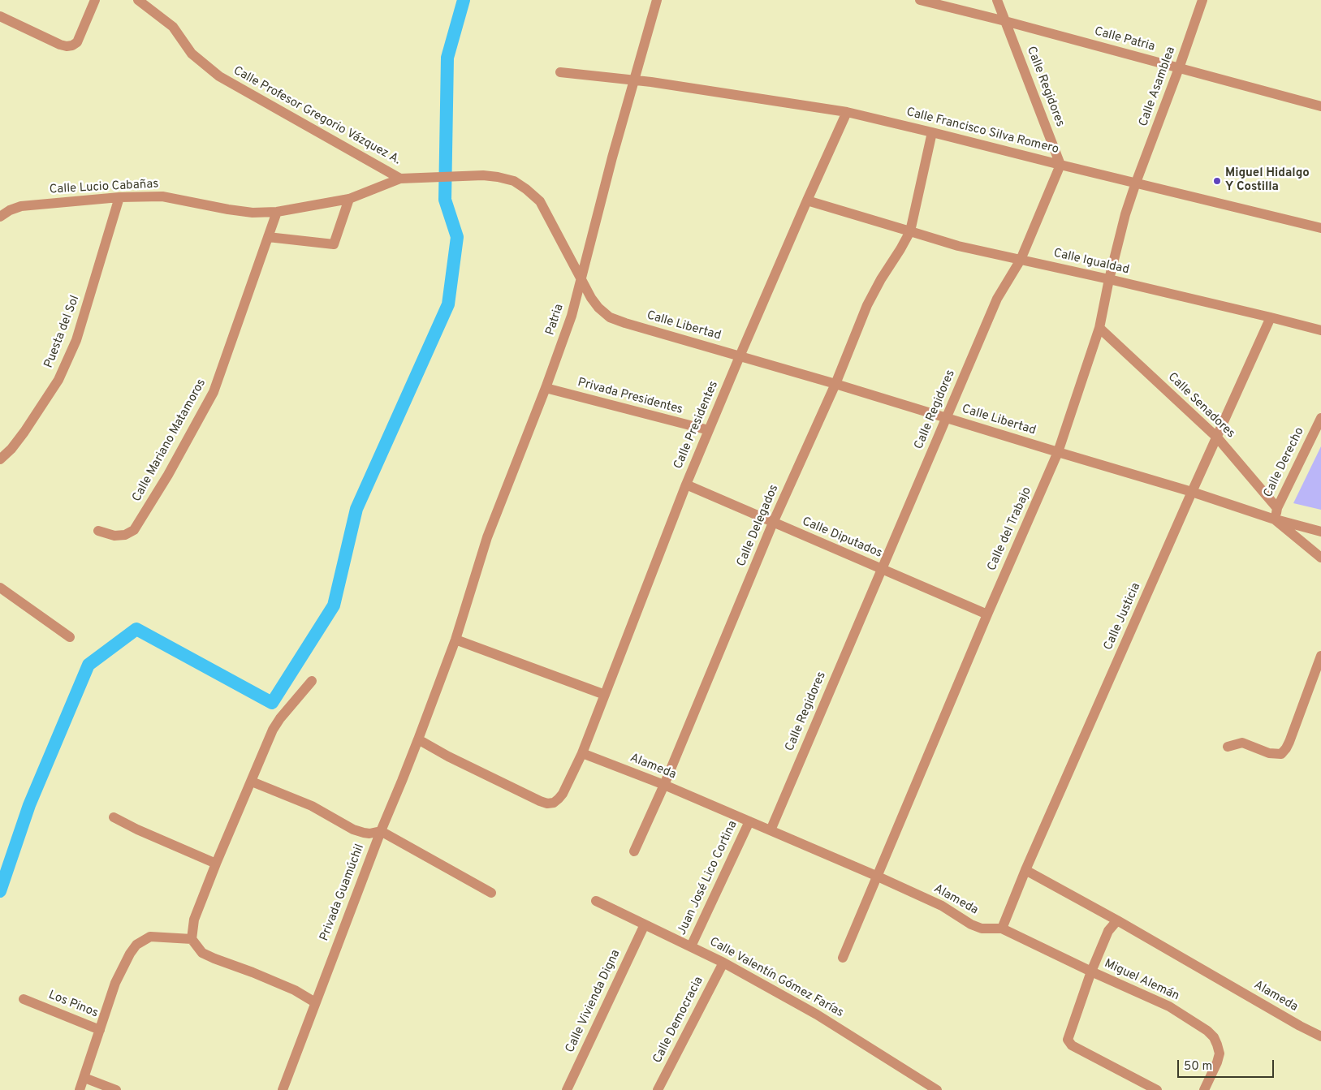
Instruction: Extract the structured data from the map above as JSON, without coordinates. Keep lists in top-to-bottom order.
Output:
{
  "streets": {
    "street": [
      "Calle Patria",
      "Calle Regidores",
      "Calle Asamblea",
      "Calle Profesor Gregorio Vázquez A.",
      "Calle Francisco Silva Romero",
      "Calle Lucio Cabañas",
      "Calle Igualdad",
      "Patria",
      "Calle Libertad",
      "Puesta del Sol",
      "Privada Presidentes",
      "Calle Senadores",
      "Calle Presidentes",
      "Calle Mariano Matamoros",
      "Calle Derecho",
      "Calle Delegados",
      "Calle del Trabajo",
      "Calle Diputados",
      "Calle Justicia",
      "Alameda",
      "Juan José Lico Cortina",
      "Privada Guamúchil",
      "Calle Valentín Gómez Farías",
      "Miguel Alemán",
      "Calle Vivienda Digna",
      "Los Pinos",
      "Calle Democracia"
    ]
  },
  "crossings": [
    ["Calle Patria", "Calle Regidores"],
    ["Calle Patria", "Calle Asamblea"],
    ["Calle Regidores", "Calle Francisco Silva Romero"],
    ["Calle Regidores", "Calle Igualdad"],
    ["Calle Regidores", "Calle Libertad"],
    ["Calle Regidores", "Calle Diputados"],
    ["Calle Regidores", "Alameda"],
    ["Calle Asamblea", "Calle Francisco Silva Romero"],
    ["Calle Asamblea", "Calle del Trabajo"],
    ["Calle Profesor Gregorio Vázquez A.", "Calle Lucio Cabañas"],
    ["Calle Profesor Gregorio Vázquez A.", "Patria"],
    ["Calle Profesor Gregorio Vázquez A.", "Calle Libertad"],
    ["Calle Francisco Silva Romero", "Patria"],
    ["Calle Francisco Silva Romero", "Calle Presidentes"],
    ["Calle Francisco Silva Romero", "Calle del Trabajo"],
    ["Calle Lucio Cabañas", "Puesta del Sol"],
    ["Calle Lucio Cabañas", "Calle Mariano Matamoros"],
    ["Calle Igualdad", "Calle Presidentes"],
    ["Calle Igualdad", "Calle Delegados"],
    ["Calle Igualdad", "Calle del Trabajo"],
    ["Calle Igualdad", "Calle Justicia"],
    ["Patria", "Calle Libertad"],
    ["Patria", "Privada Presidentes"],
    ["Patria", "Privada Guamúchil"],
    ["Calle Libertad", "Calle Presidentes"],
    ["Calle Libertad", "Calle Derecho"],
    ["Calle Libertad", "Calle Delegados"],
    ["Calle Libertad", "Calle del Trabajo"],
    ["Calle Libertad", "Calle Justicia"],
    ["Privada Presidentes", "Calle Presidentes"],
    ["Calle Senadores", "Calle Derecho"],
    ["Calle Senadores", "Calle del Trabajo"],
    ["Calle Senadores", "Calle Justicia"],
    ["Calle Presidentes", "Calle Diputados"],
    ["Calle Presidentes", "Alameda"],
    ["Calle Delegados", "Calle Diputados"],
    ["Calle Delegados", "Alameda"],
    ["Calle del Trabajo", "Calle Diputados"],
    ["Calle del Trabajo", "Alameda"],
    ["Calle Justicia", "Alameda"],
    ["Alameda", "Juan José Lico Cortina"],
    ["Alameda", "Miguel Alemán"],
    ["Juan José Lico Cortina", "Calle Valentín Gómez Farías"],
    ["Calle Valentín Gómez Farías", "Calle Vivienda Digna"],
    ["Calle Valentín Gómez Farías", "Calle Democracia"]
  ],
  "places": ["Miguel Hidalgo Y Costilla"],
  "scale_bar": "50 m"
}
